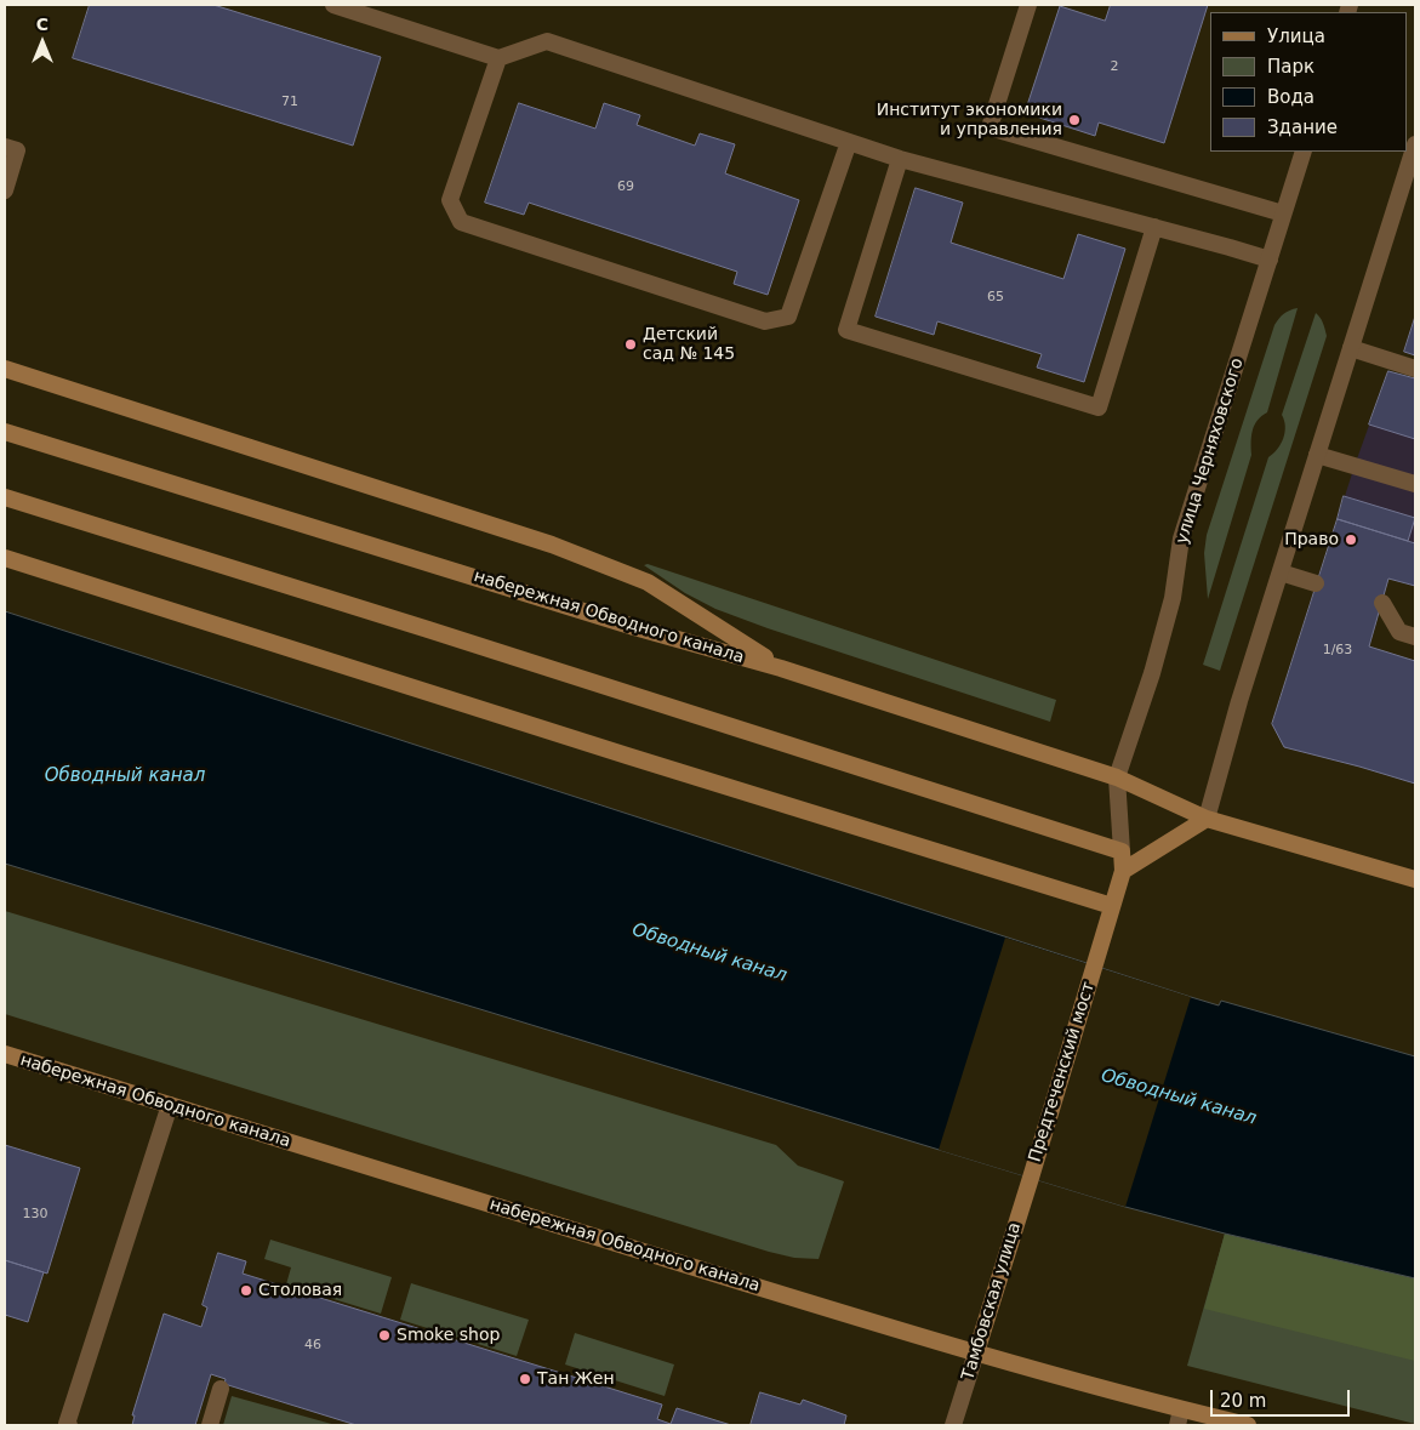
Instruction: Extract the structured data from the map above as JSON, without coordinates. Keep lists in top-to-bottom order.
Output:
{
  "streets": {
    "main road": [
      "улица Черняховского",
      "набережная Обводного канала",
      "Предтеченский мост",
      "Тамбовская улица"
    ]
  },
  "crossings": [
    ["улица Черняховского", "набережная Обводного канала"],
    ["улица Черняховского", "Предтеченский мост"],
    ["набережная Обводного канала", "Тамбовская улица"],
    ["Предтеченский мост", "Тамбовская улица"]
  ],
  "water": ["Обводный канал"],
  "places": [
    "Институт экономики и управления",
    "Детский сад № 145",
    "Право",
    "Столовая",
    "Smoke shop",
    "Тан Жен"
  ],
  "house_numbers": [
    "2",
    "71",
    "69",
    "65",
    "1/63",
    "130",
    "46"
  ],
  "legend": [
    "Улица",
    "Парк",
    "Вода",
    "Здание"
  ],
  "scale_bar": "20 m",
  "north": "top"
}
